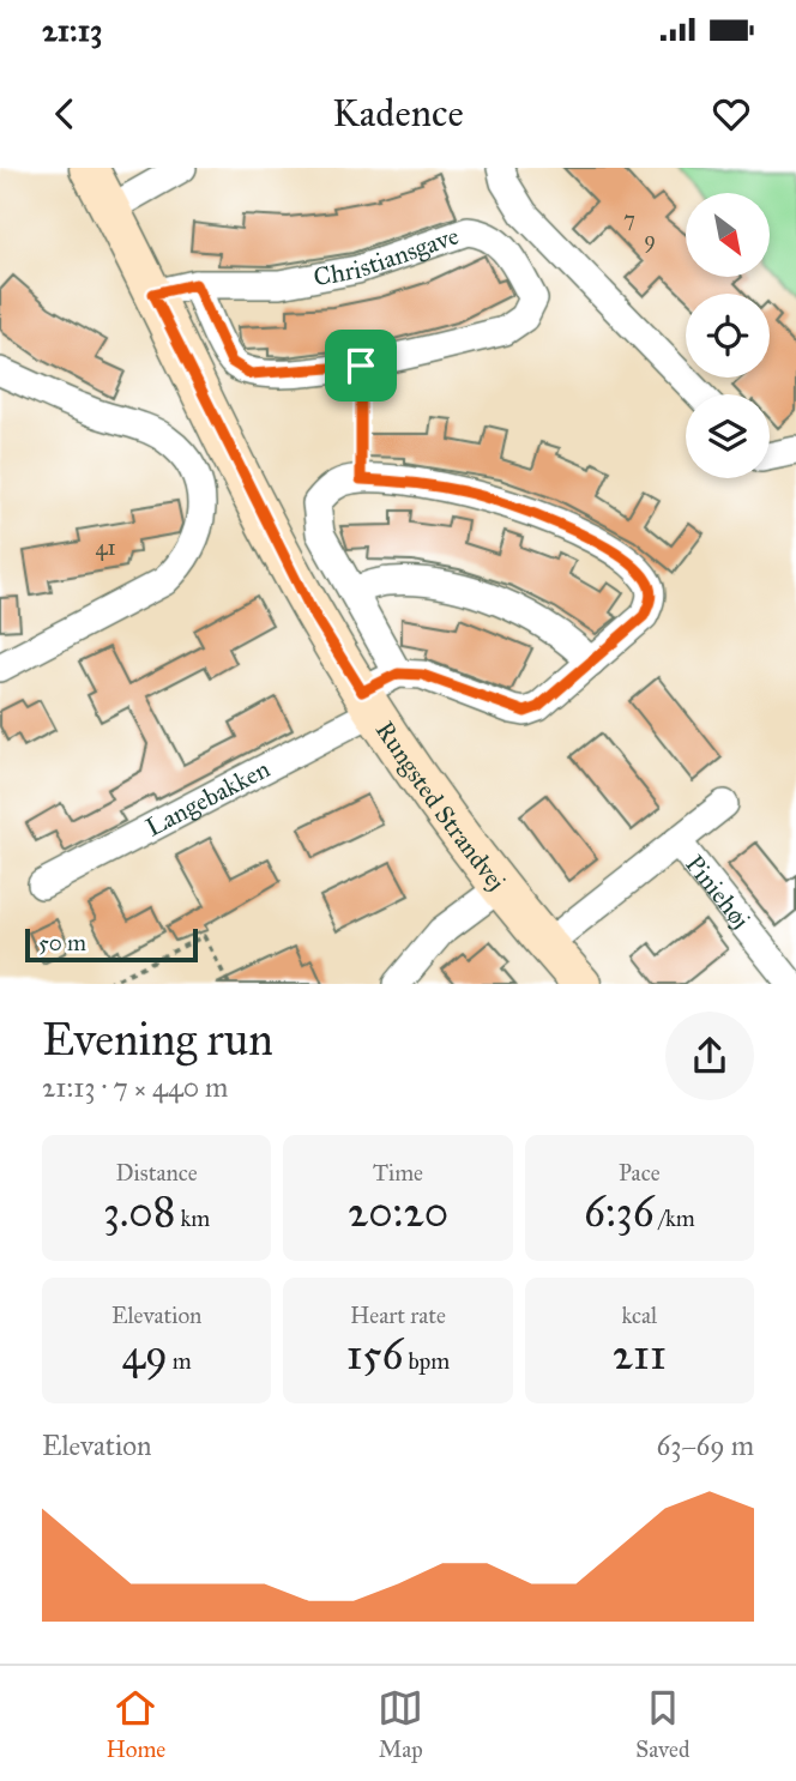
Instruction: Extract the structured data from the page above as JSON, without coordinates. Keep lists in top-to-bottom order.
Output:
{
  "streets": {
    "main road": ["Rungsted Strandvej"],
    "street": ["Christiansgave", "Langebakken", "Piniehøj"]
  },
  "crossings": [
    ["Christiansgave", "Rungsted Strandvej"],
    ["Langebakken", "Rungsted Strandvej"],
    ["Rungsted Strandvej", "Piniehøj"]
  ],
  "house_numbers": ["7", "9", "41"],
  "scale_bar": "50 m",
  "north": "bottom right",
  "page": {
    "status": "21:13",
    "header": "Kadence",
    "scale": "50 m",
    "heading": ["Evening run", "21:13 · 7 × 440 m"],
    "stats": [
      ["Distance", "3.08 km"],
      ["Time", "20:20"],
      ["Pace", "6:36 /km"],
      ["Elevation", "49 m"],
      ["Heart rate", "156 bpm"],
      ["kcal", "211"]
    ],
    "chart": ["Elevation", "63–69 m"],
    "tabs": ["Home", "Map", "Saved"]
  }
}
